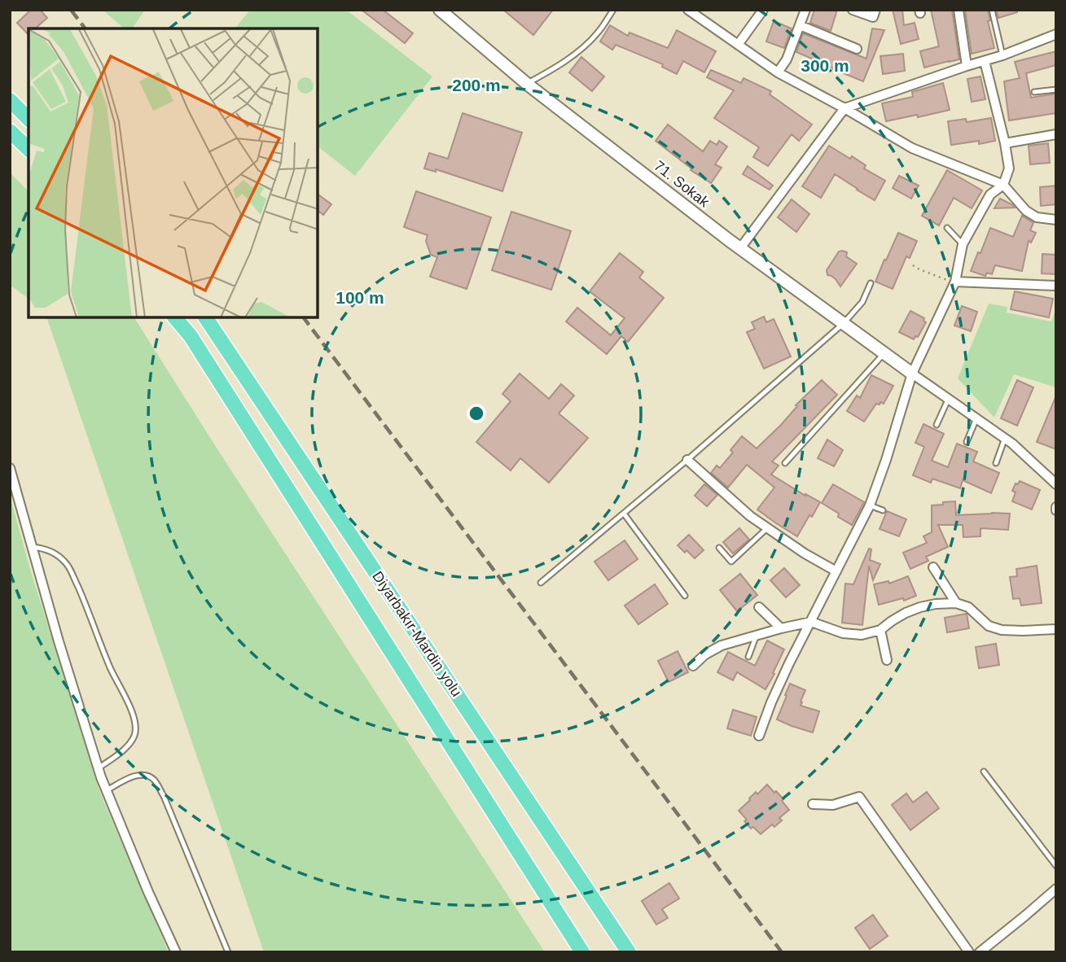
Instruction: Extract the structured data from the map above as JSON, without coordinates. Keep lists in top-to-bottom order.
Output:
{
  "streets": {
    "highway": ["Diyarbakır-Mardin yolu"],
    "street": ["71. Sokak"]
  },
  "rings": ["300 m", "200 m", "100 m"]
}
